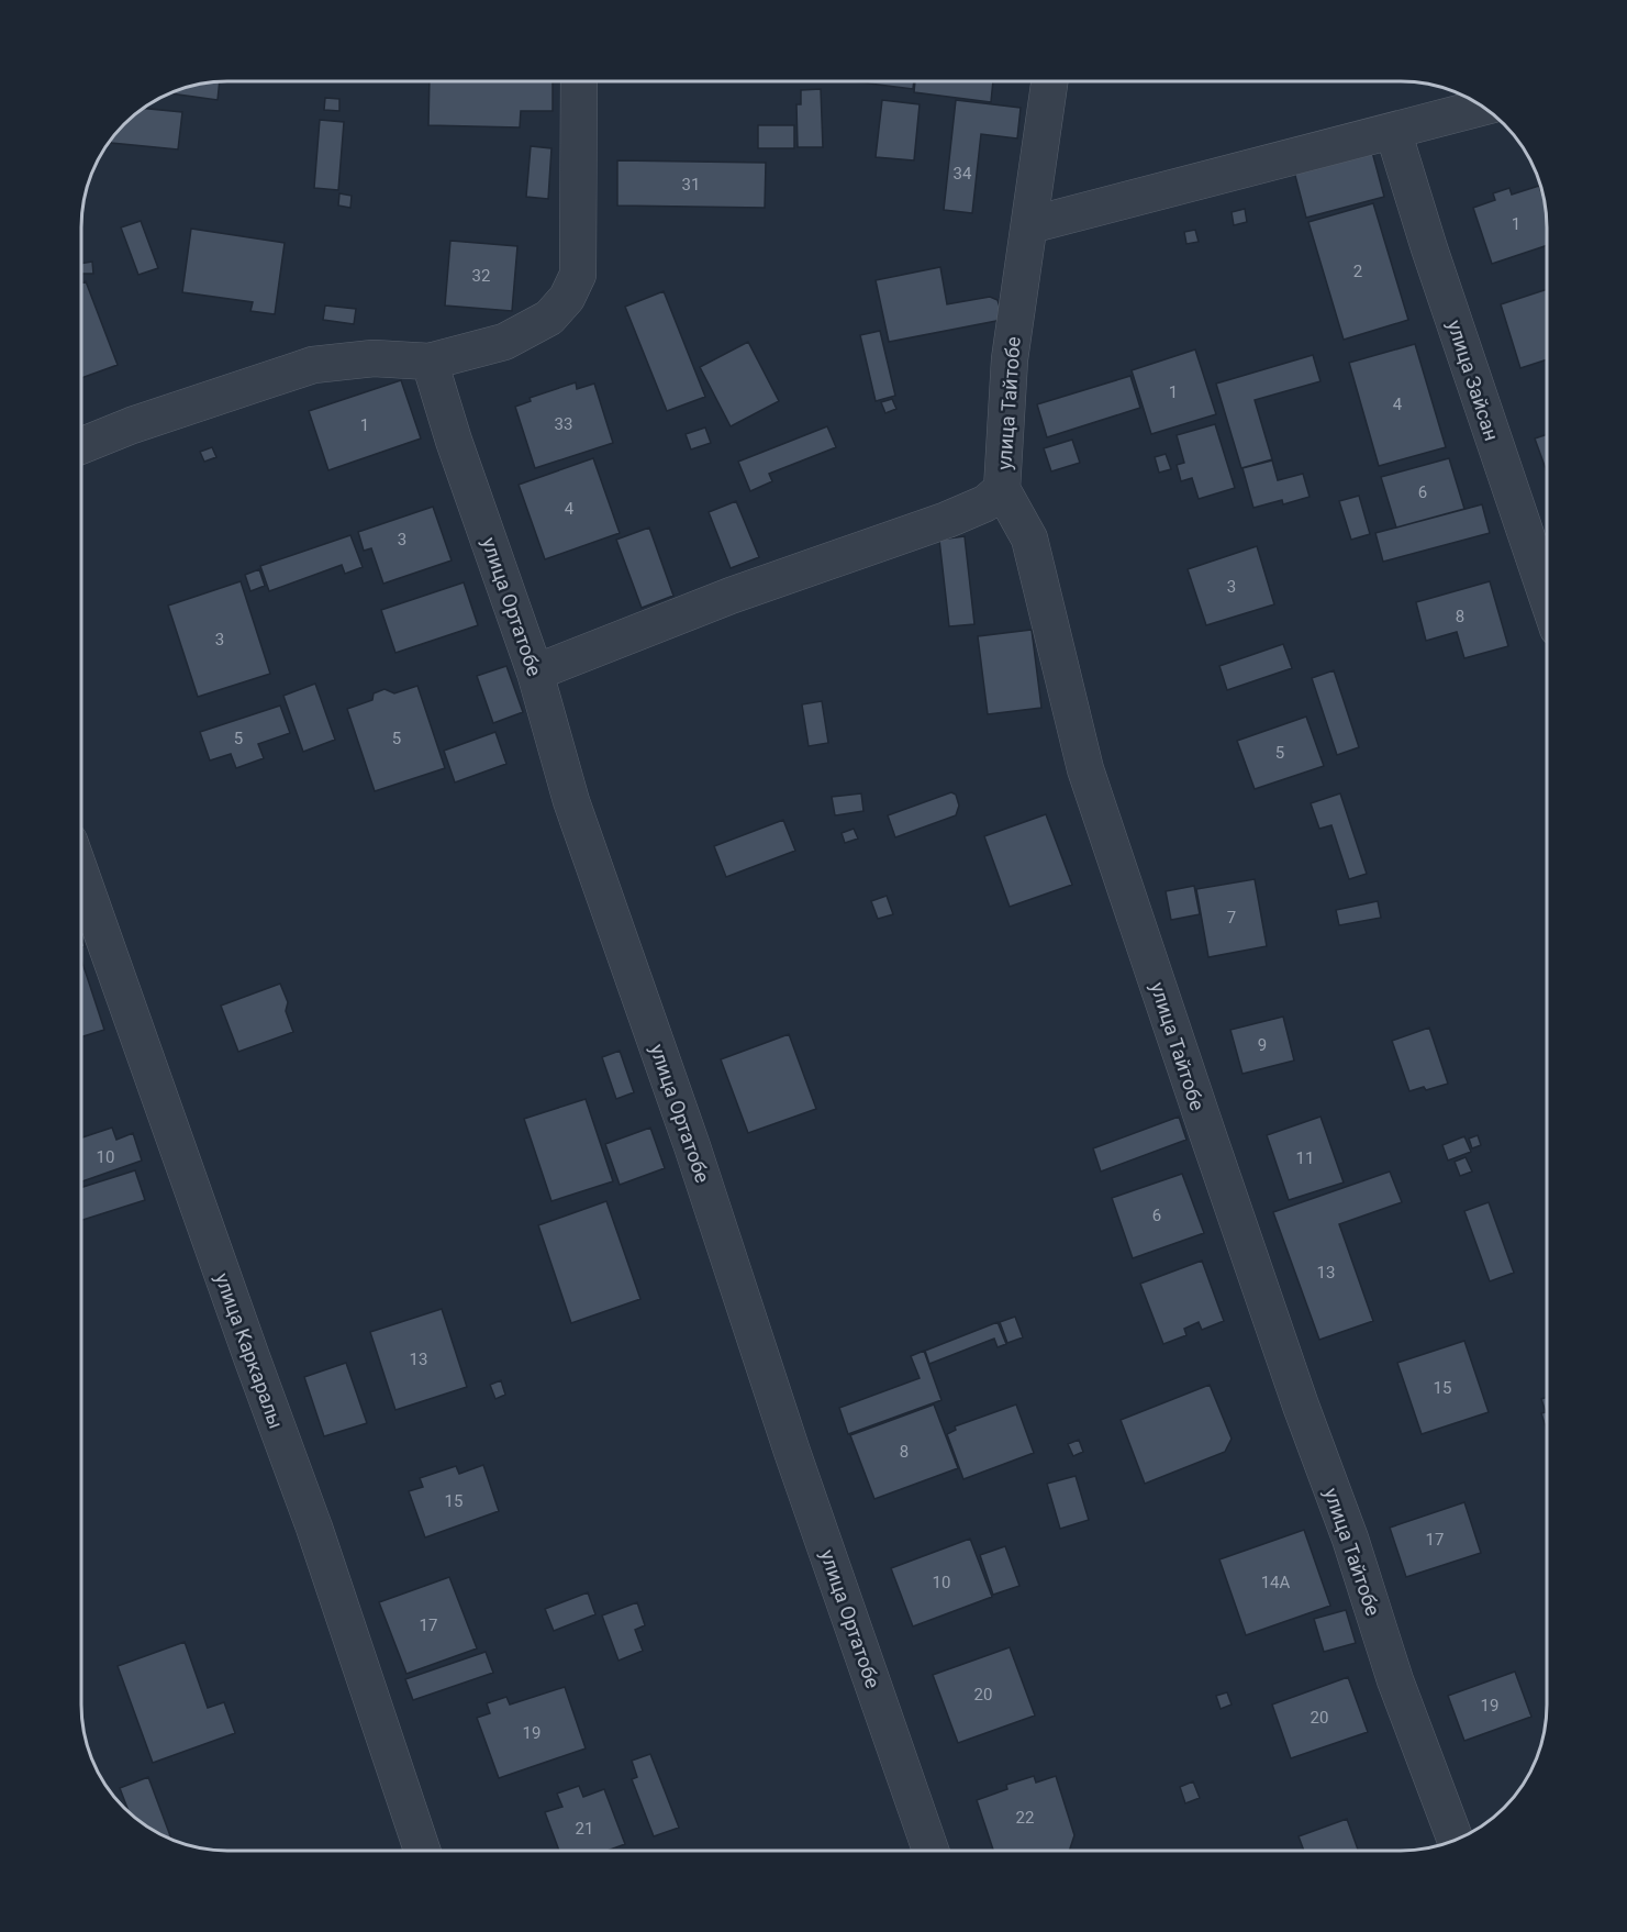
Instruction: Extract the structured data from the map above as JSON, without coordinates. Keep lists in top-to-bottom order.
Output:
{
  "streets": {
    "street": [
      "улица Зайсан",
      "улица Тайтобе",
      "улица Ортатобе",
      "улица Каркаралы"
    ]
  },
  "house_numbers": [
    "34",
    "31",
    "1",
    "2",
    "32",
    "1",
    "4",
    "33",
    "1",
    "6",
    "4",
    "3",
    "3",
    "8",
    "3",
    "5",
    "5",
    "5",
    "7",
    "9",
    "10",
    "11",
    "6",
    "13",
    "13",
    "15",
    "8",
    "15",
    "17",
    "10",
    "14А",
    "17",
    "20",
    "19",
    "20",
    "19",
    "22",
    "21"
  ]
}
